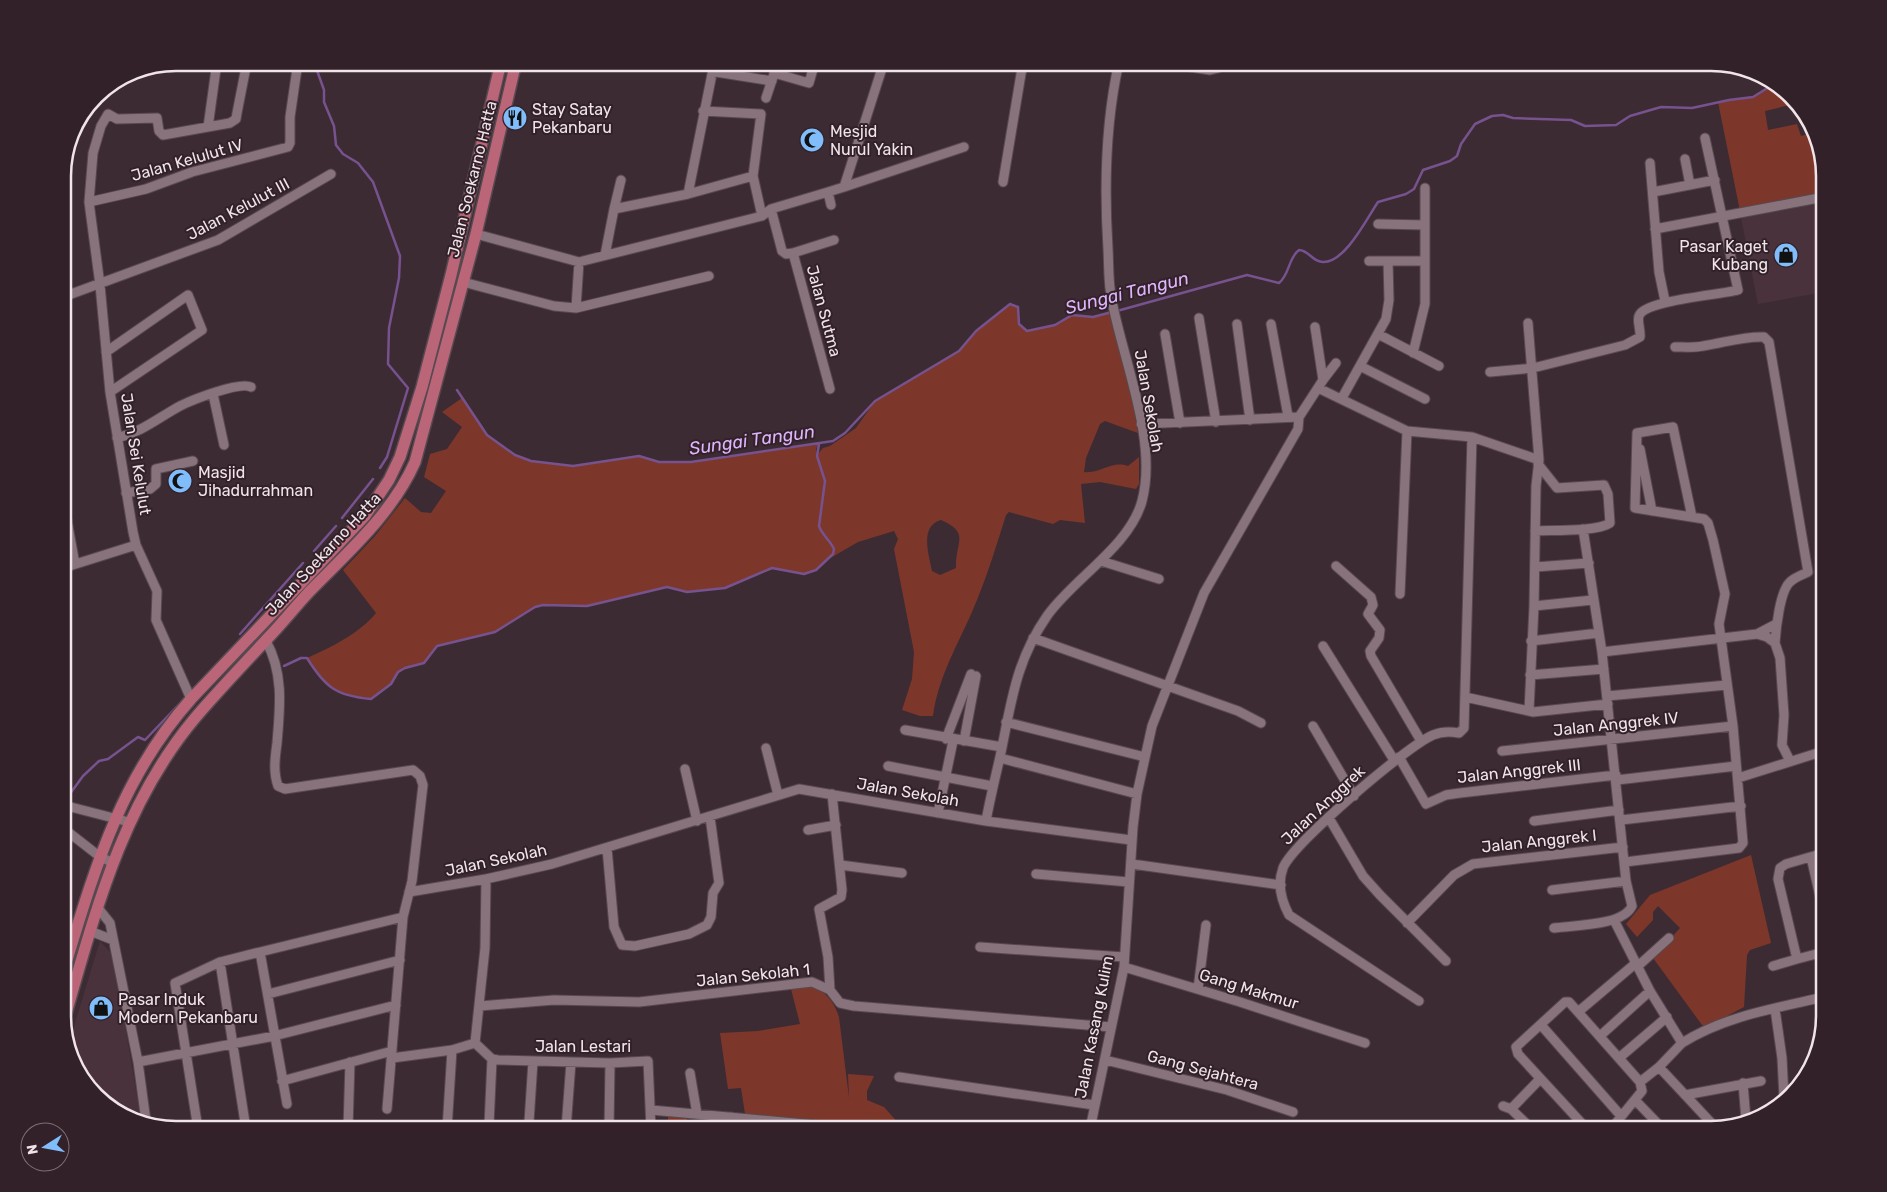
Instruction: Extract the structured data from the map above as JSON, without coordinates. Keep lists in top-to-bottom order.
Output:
{
  "streets": {
    "main road": ["Jalan Soekarno Hatta"],
    "street": [
      "Jalan Kelulut IV",
      "Jalan Kelulut III",
      "Jalan Sutma",
      "Jalan Sekolah",
      "Jalan Sei Kelulut",
      "Jalan Anggrek IV",
      "Jalan Anggrek III",
      "Jalan Anggrek",
      "Jalan Anggrek I",
      "Jalan Sekolah 1",
      "Gang Makmur",
      "Jalan Kasang Kulim",
      "Jalan Lestari",
      "Gang Sejahtera"
    ]
  },
  "crossings": [
    ["Jalan Kelulut IV", "Jalan Sei Kelulut"],
    ["Jalan Soekarno Hatta", "Jalan Sei Kelulut"],
    ["Jalan Kelulut III", "Jalan Sei Kelulut"],
    ["Jalan Sekolah", "Jalan Kasang Kulim"],
    ["Jalan Anggrek III", "Jalan Anggrek"],
    ["Jalan Sekolah 1", "Jalan Kasang Kulim"],
    ["Gang Makmur", "Jalan Kasang Kulim"],
    ["Jalan Kasang Kulim", "Gang Sejahtera"]
  ],
  "water": ["Sungai Tangun"],
  "places": {
    "restaurant": ["Stay Satay Pekanbaru"],
    "mosque": ["Mesjid Nurul Yakin", "Masjid Jihadurrahman"],
    "shop": ["Pasar Kaget Kubang", "Pasar Induk Modern Pekanbaru"]
  },
  "north": "left"
}
